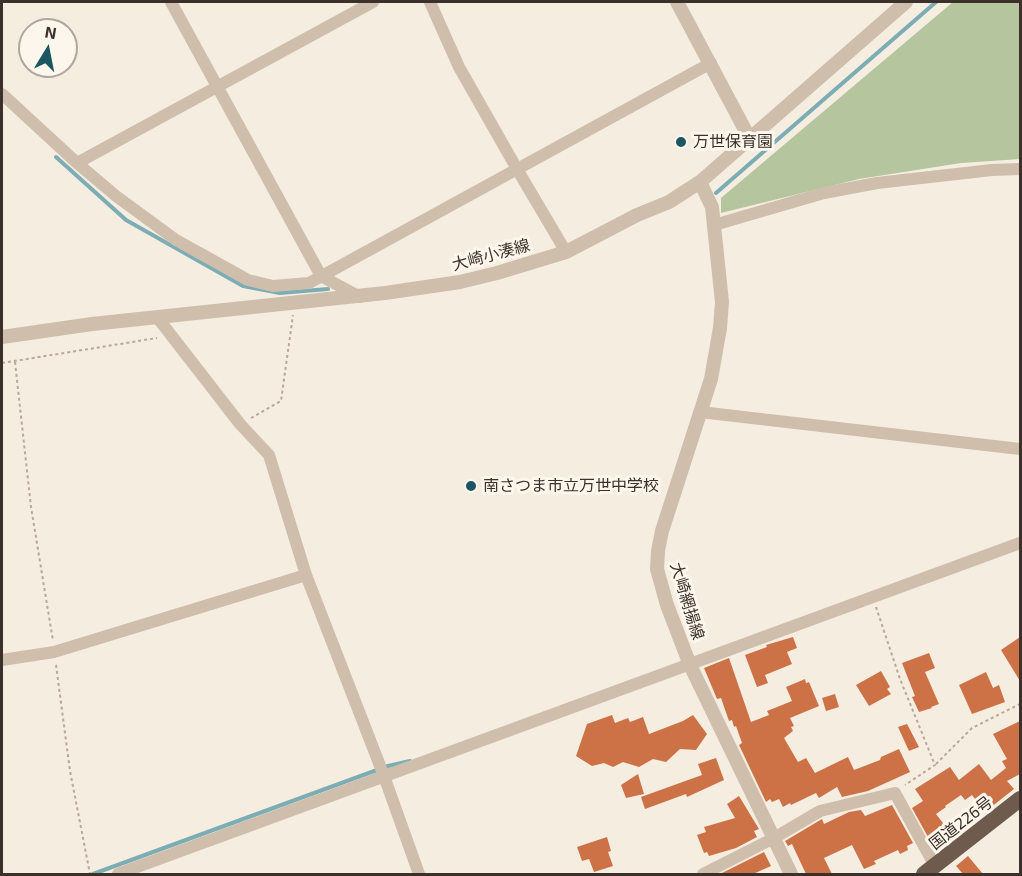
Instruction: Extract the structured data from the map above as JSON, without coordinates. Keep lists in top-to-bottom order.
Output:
{
  "streets": {
    "highway": ["国道226号"],
    "street": ["大崎小湊線", "大崎網揚線"]
  },
  "crossings": [
    ["大崎小湊線", "大崎網揚線"]
  ],
  "places": ["万世保育園", "南さつま市立万世中学校"],
  "north": "top"
}
